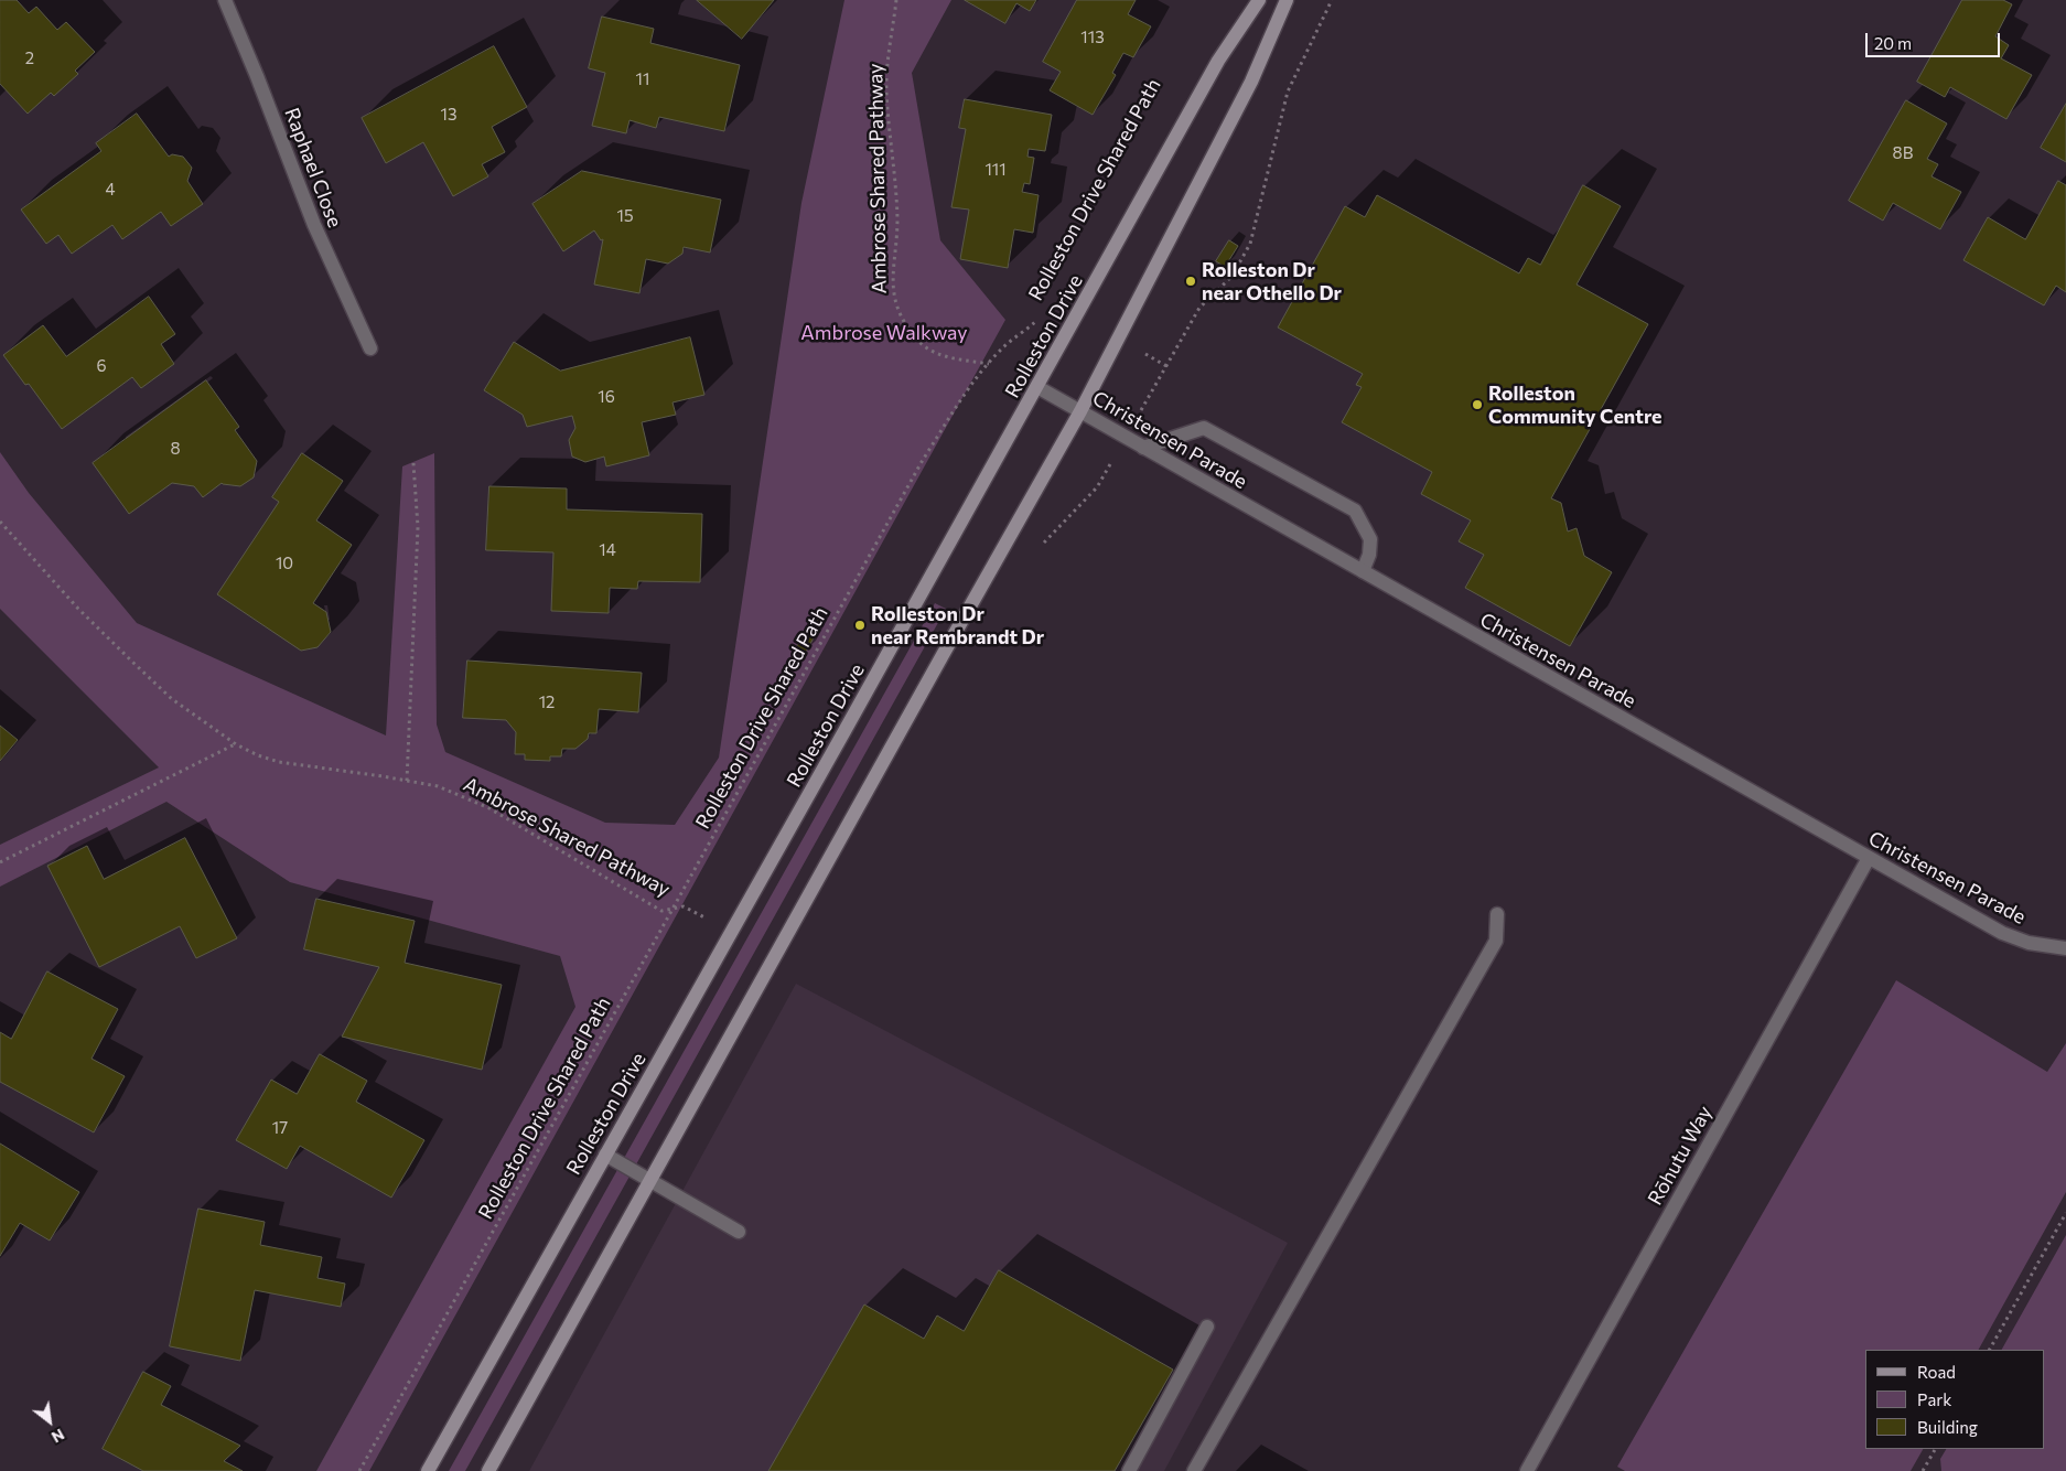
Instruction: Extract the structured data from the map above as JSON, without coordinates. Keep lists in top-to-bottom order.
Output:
{
  "streets": {
    "main road": ["Rolleston Drive"],
    "street": ["Raphael Close", "Christensen Parade", "Rōhutu Way"],
    "path": ["Ambrose Shared Pathway", "Rolleston Drive Shared Path"]
  },
  "crossings": [
    ["Ambrose Shared Pathway", "Rolleston Drive Shared Path"],
    ["Rolleston Drive", "Christensen Parade"],
    ["Christensen Parade", "Rōhutu Way"]
  ],
  "parks": ["Ambrose Walkway"],
  "places": ["Rolleston Dr near Othello Dr", "Rolleston Community Centre", "Rolleston Dr near Rembrandt Dr"],
  "house_numbers": [
    "113",
    "2",
    "11",
    "13",
    "8B",
    "111",
    "4",
    "15",
    "6",
    "16",
    "8",
    "14",
    "10",
    "12",
    "17"
  ],
  "legend": ["Road", "Park", "Building"],
  "scale_bar": "20 m",
  "north": "bottom right"
}
